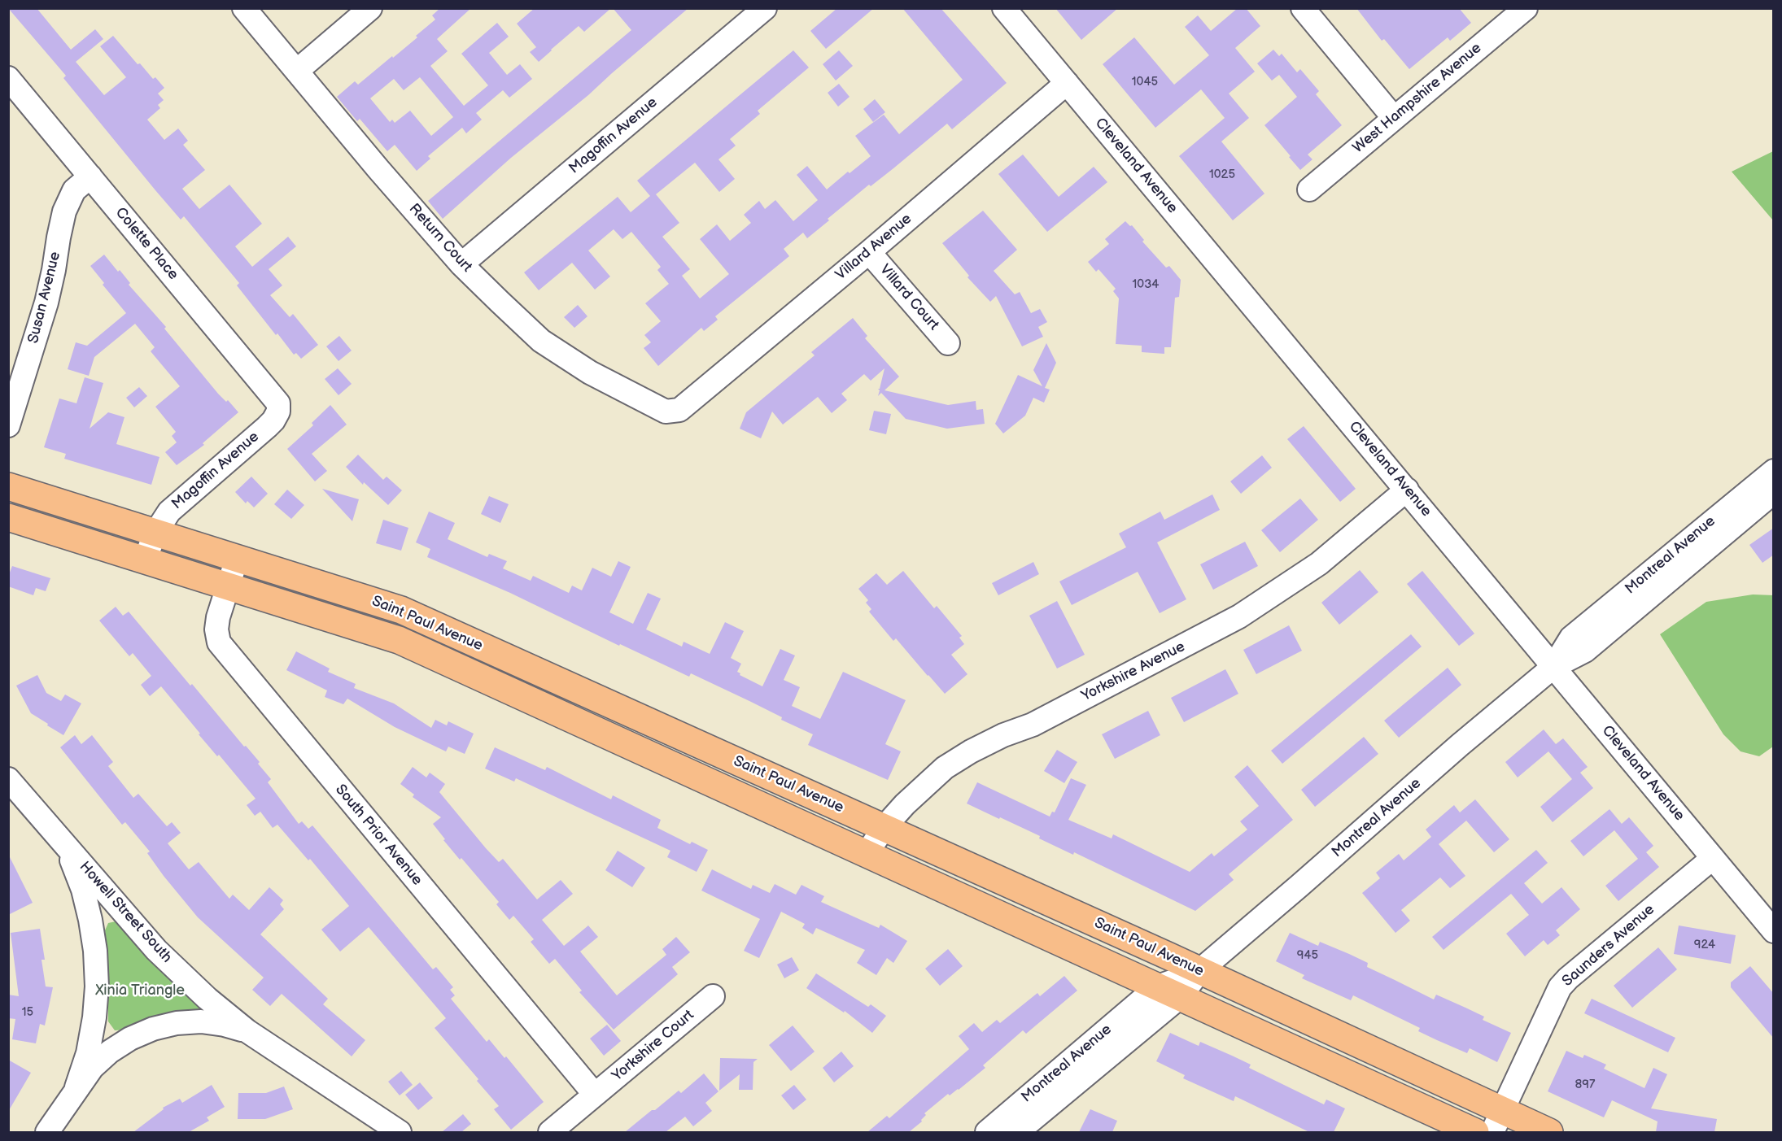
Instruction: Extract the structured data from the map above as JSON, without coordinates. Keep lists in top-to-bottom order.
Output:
{
  "streets": {
    "main road": ["Saint Paul Avenue"],
    "street": [
      "West Hampshire Avenue",
      "Magoffin Avenue",
      "Cleveland Avenue",
      "Return Court",
      "Colette Place",
      "Villard Avenue",
      "Susan Avenue",
      "Villard Court",
      "Montreal Avenue",
      "Yorkshire Avenue",
      "South Prior Avenue",
      "Howell Street South",
      "Saunders Avenue",
      "Yorkshire Court"
    ]
  },
  "crossings": [
    ["Magoffin Avenue", "Return Court"],
    ["Magoffin Avenue", "Colette Place"],
    ["Magoffin Avenue", "Saint Paul Avenue"],
    ["Cleveland Avenue", "Villard Avenue"],
    ["Cleveland Avenue", "Montreal Avenue"],
    ["Cleveland Avenue", "Yorkshire Avenue"],
    ["Cleveland Avenue", "Saunders Avenue"],
    ["Return Court", "Villard Avenue"],
    ["Colette Place", "Susan Avenue"],
    ["Villard Avenue", "Villard Court"],
    ["Montreal Avenue", "Saint Paul Avenue"],
    ["Saint Paul Avenue", "Yorkshire Avenue"],
    ["Saint Paul Avenue", "South Prior Avenue"],
    ["Saint Paul Avenue", "Saunders Avenue"],
    ["South Prior Avenue", "Yorkshire Court"]
  ],
  "parks": ["Xinia Triangle"],
  "house_numbers": [
    "1045",
    "1025",
    "1034",
    "924",
    "945",
    "15",
    "897"
  ]
}
